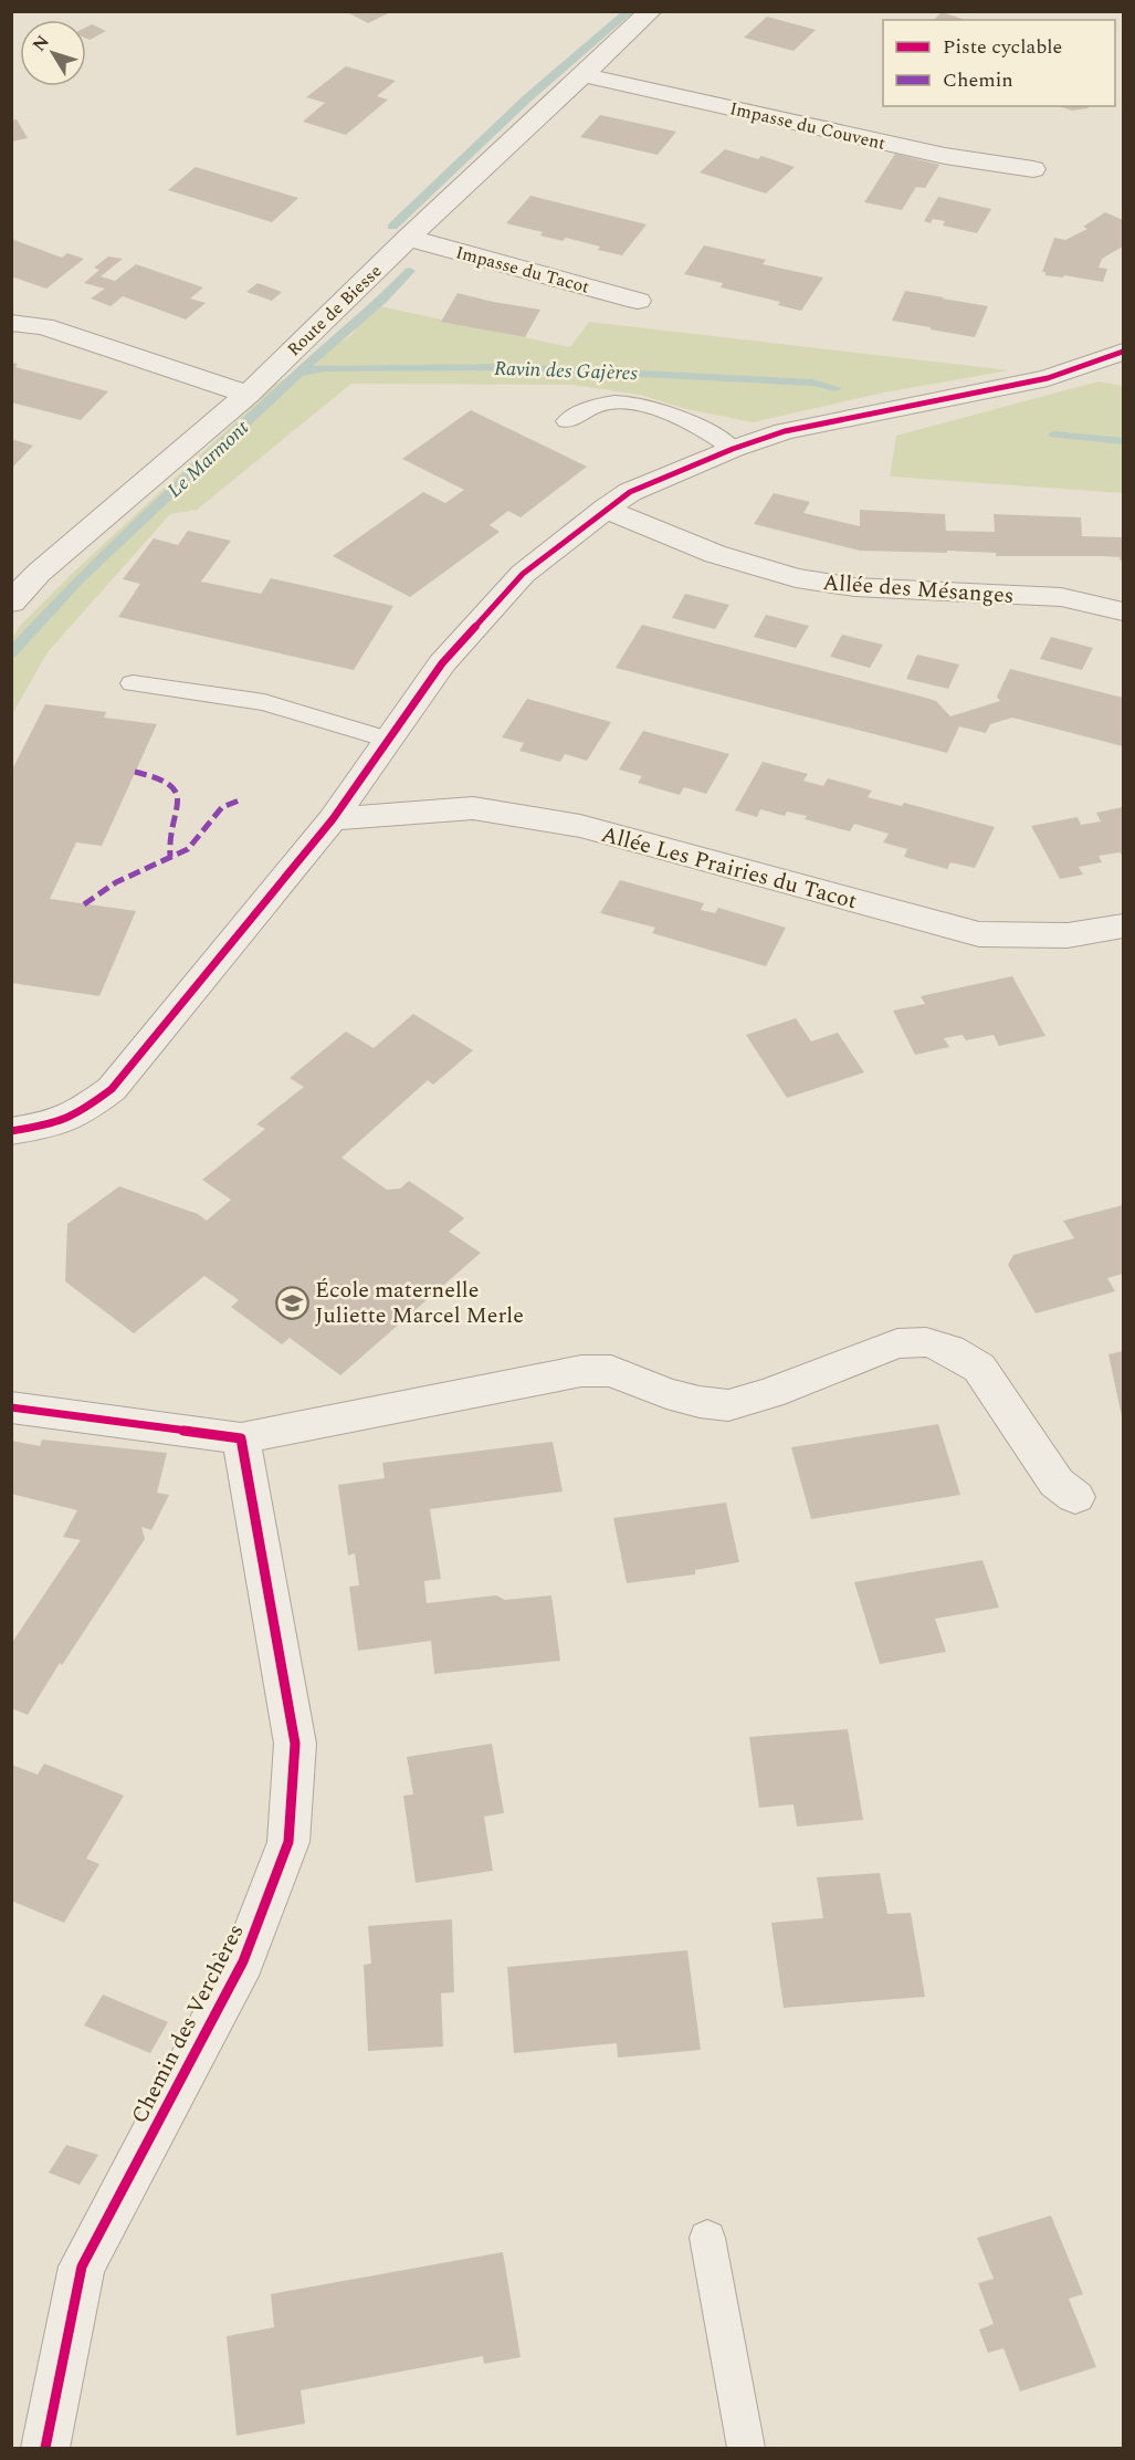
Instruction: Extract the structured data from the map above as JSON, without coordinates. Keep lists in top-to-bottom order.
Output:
{
  "streets": {
    "street": [
      "Impasse du Couvent",
      "Impasse du Tacot",
      "Route de Biesse",
      "Allée des Mésanges",
      "Allée Les Prairies du Tacot",
      "Chemin des Verchères"
    ]
  },
  "crossings": [
    ["Impasse du Couvent", "Route de Biesse"],
    ["Impasse du Tacot", "Route de Biesse"]
  ],
  "water": ["Ravin des Gajères", "Le Marmont"],
  "places": {
    "school or university": ["École maternelle Juliette Marcel Merle"]
  },
  "legend": ["Piste cyclable", "Chemin"],
  "north": "top left"
}
